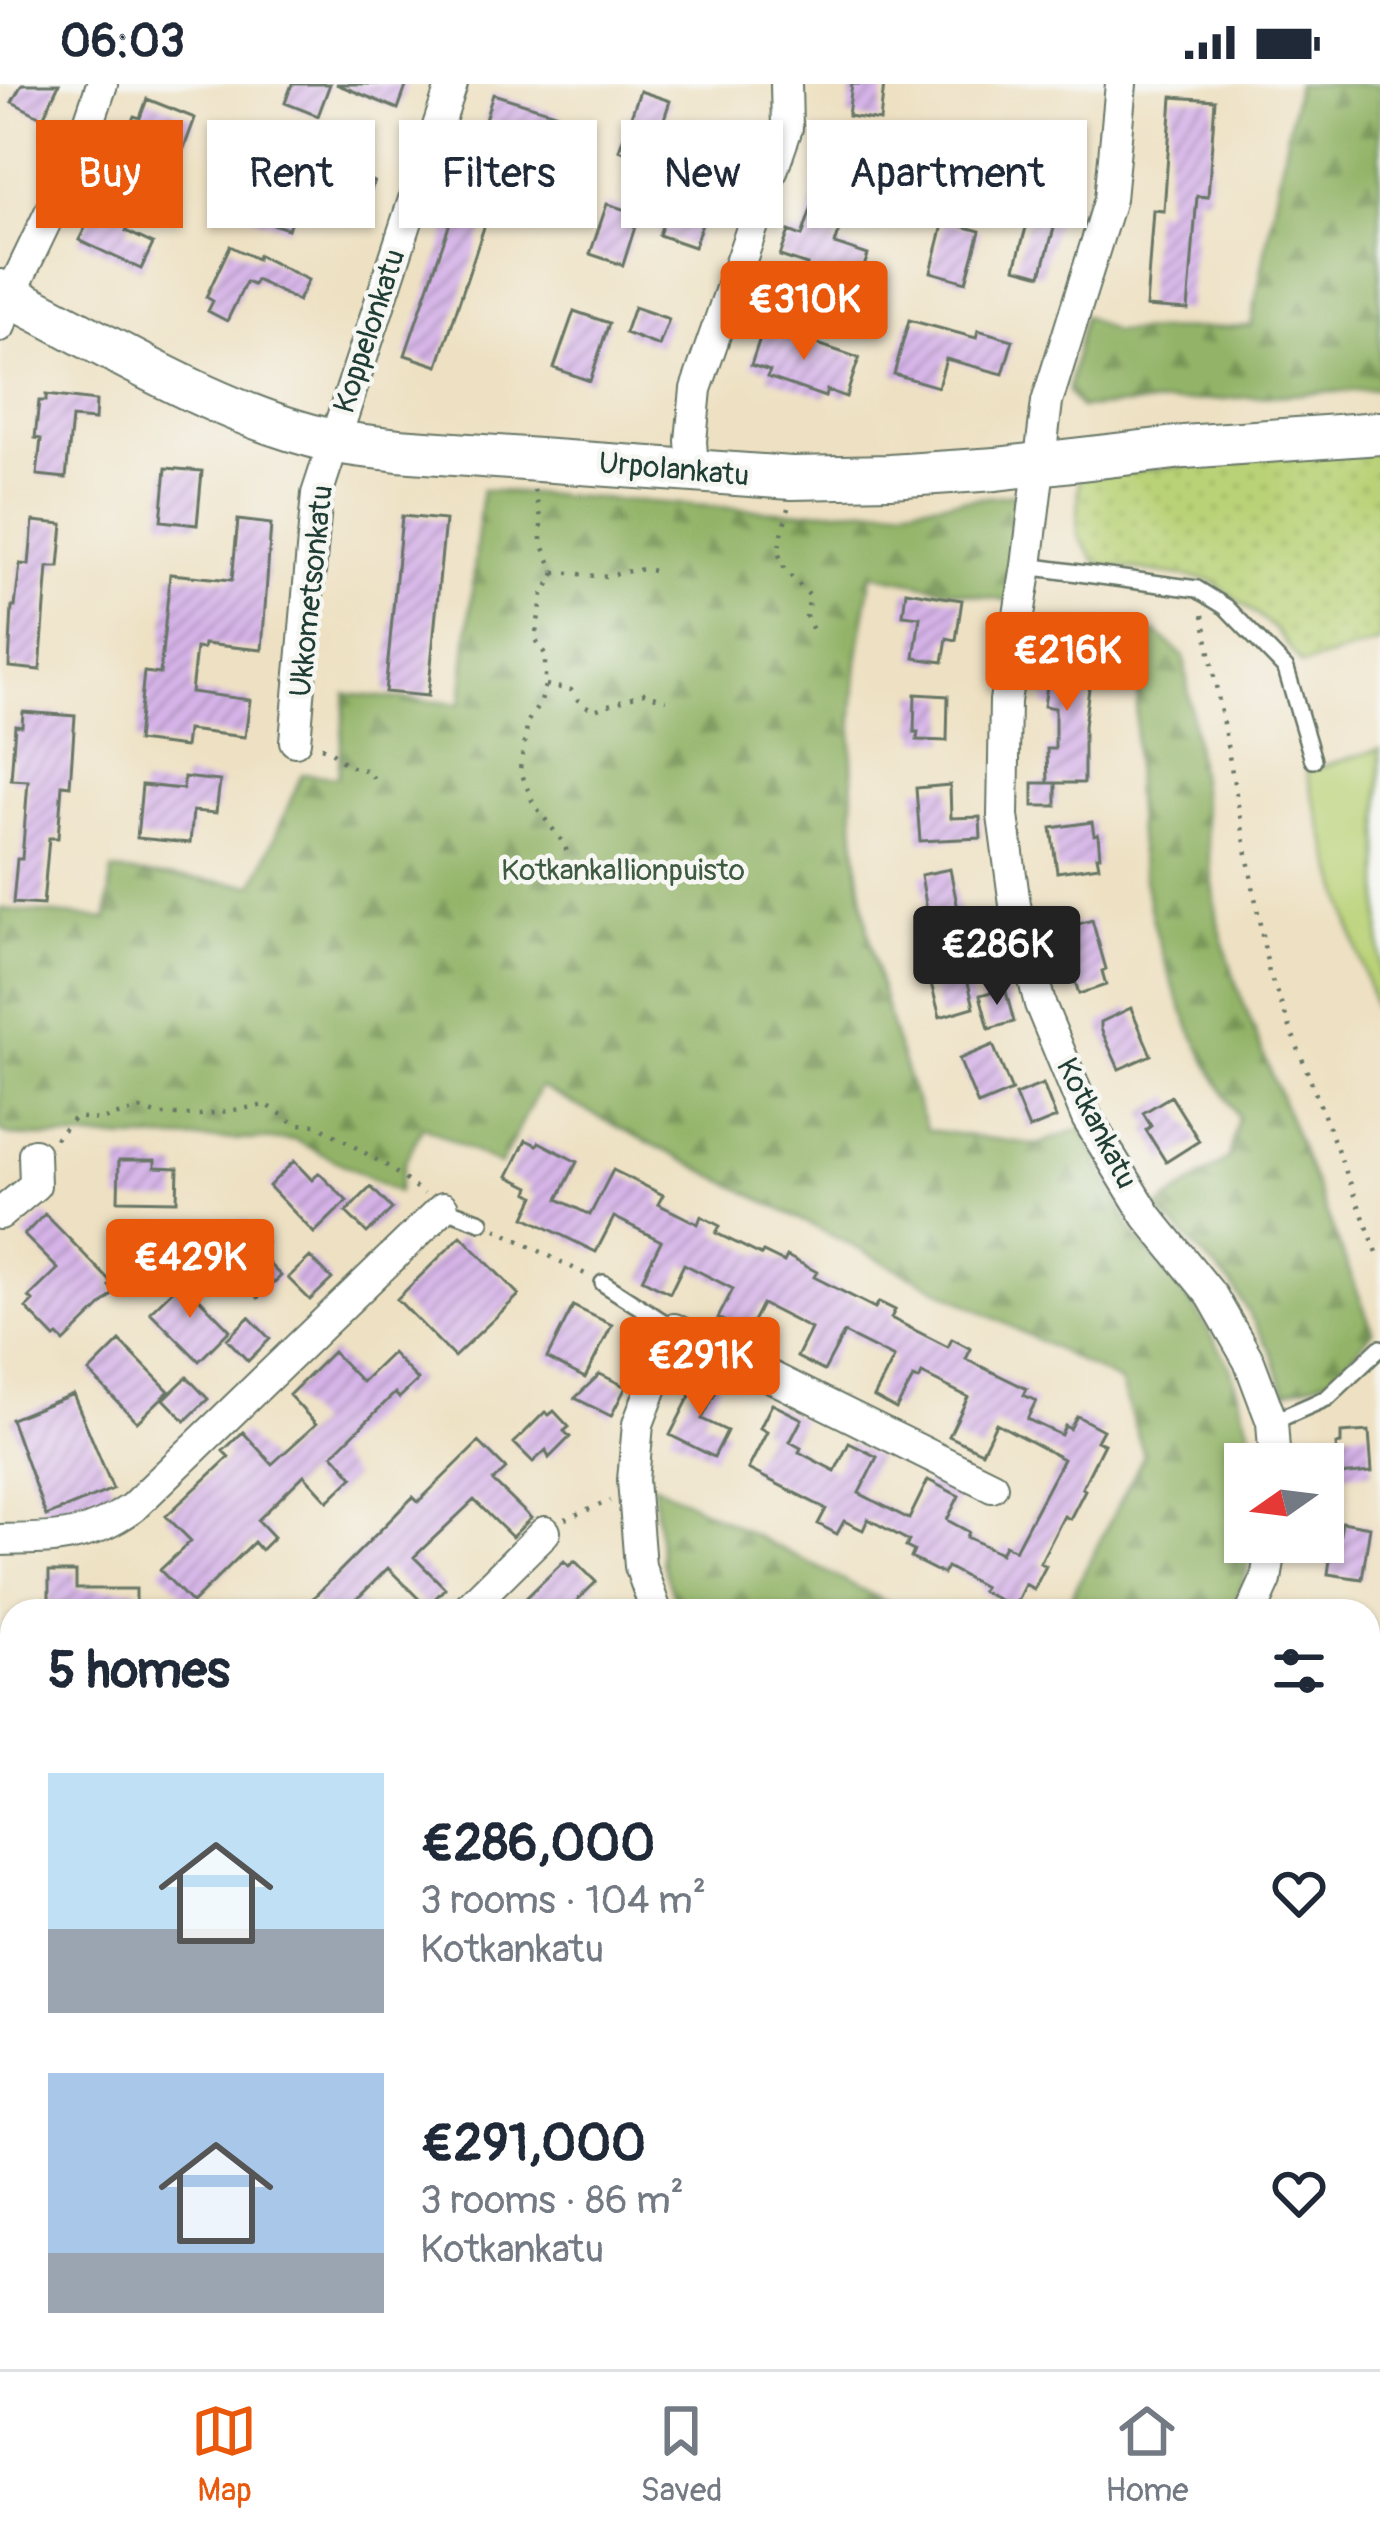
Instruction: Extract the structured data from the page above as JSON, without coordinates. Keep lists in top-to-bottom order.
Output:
{
  "streets": {
    "main road": ["Urpolankatu"],
    "street": ["Koppelonkatu", "Ukkometsonkatu", "Kotkankatu"]
  },
  "crossings": [
    ["Koppelonkatu", "Urpolankatu"],
    ["Koppelonkatu", "Ukkometsonkatu"],
    ["Urpolankatu", "Ukkometsonkatu"],
    ["Urpolankatu", "Kotkankatu"]
  ],
  "parks": ["Kotkankallionpuisto"],
  "north": "left",
  "page": {
    "status": "06:03",
    "chip": [
      "Buy",
      "Rent",
      "Filters",
      "New",
      "Apartment"
    ],
    "price": [
      "€310K",
      "€216K",
      "€286K",
      "€429K",
      "€291K"
    ],
    "heading": "5 homes",
    "list": [
      {
        "name": "€286,000",
        "note": "3 rooms · 104 m² · Kotkankatu"
      },
      {
        "name": "€291,000",
        "note": "3 rooms · 86 m² · Kotkankatu"
      }
    ],
    "tabs": ["Map", "Saved", "Home"]
  }
}
